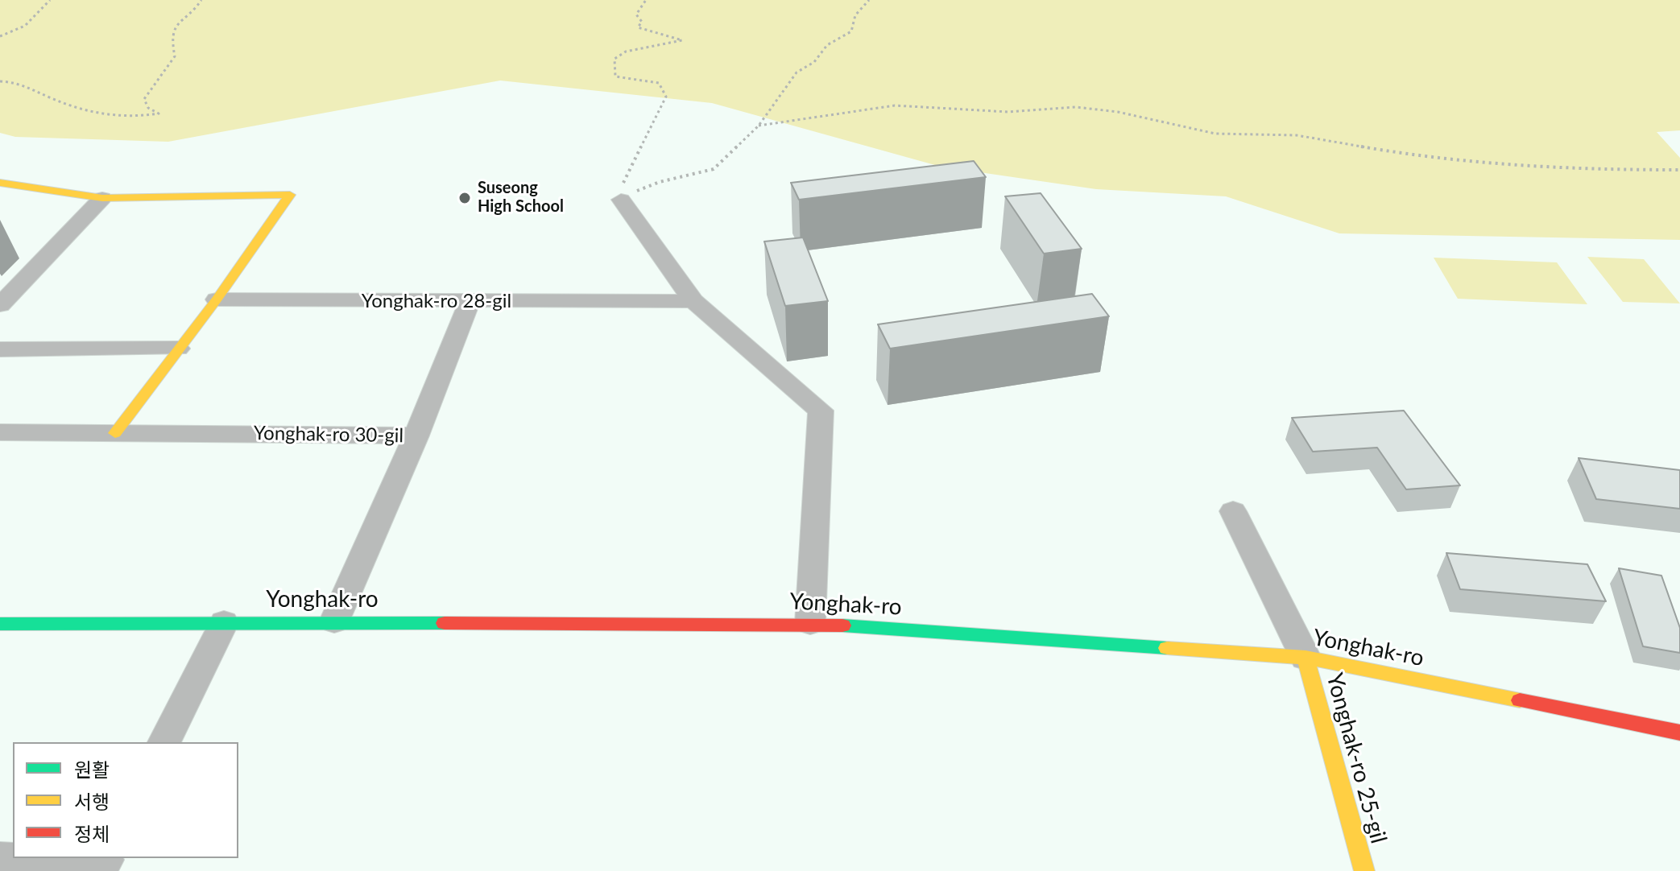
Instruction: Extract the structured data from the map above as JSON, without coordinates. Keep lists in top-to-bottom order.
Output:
{
  "streets": {
    "street": [
      "Yonghak-ro 28-gil",
      "Yonghak-ro 30-gil",
      "Yonghak-ro",
      "Yonghak-ro 25-gil"
    ]
  },
  "crossings": [
    ["Yonghak-ro 30-gil", "Yonghak-ro"],
    ["Yonghak-ro", "Yonghak-ro 25-gil"]
  ],
  "places": ["Suseong High School"],
  "legend": ["원활", "서행", "정체"]
}
